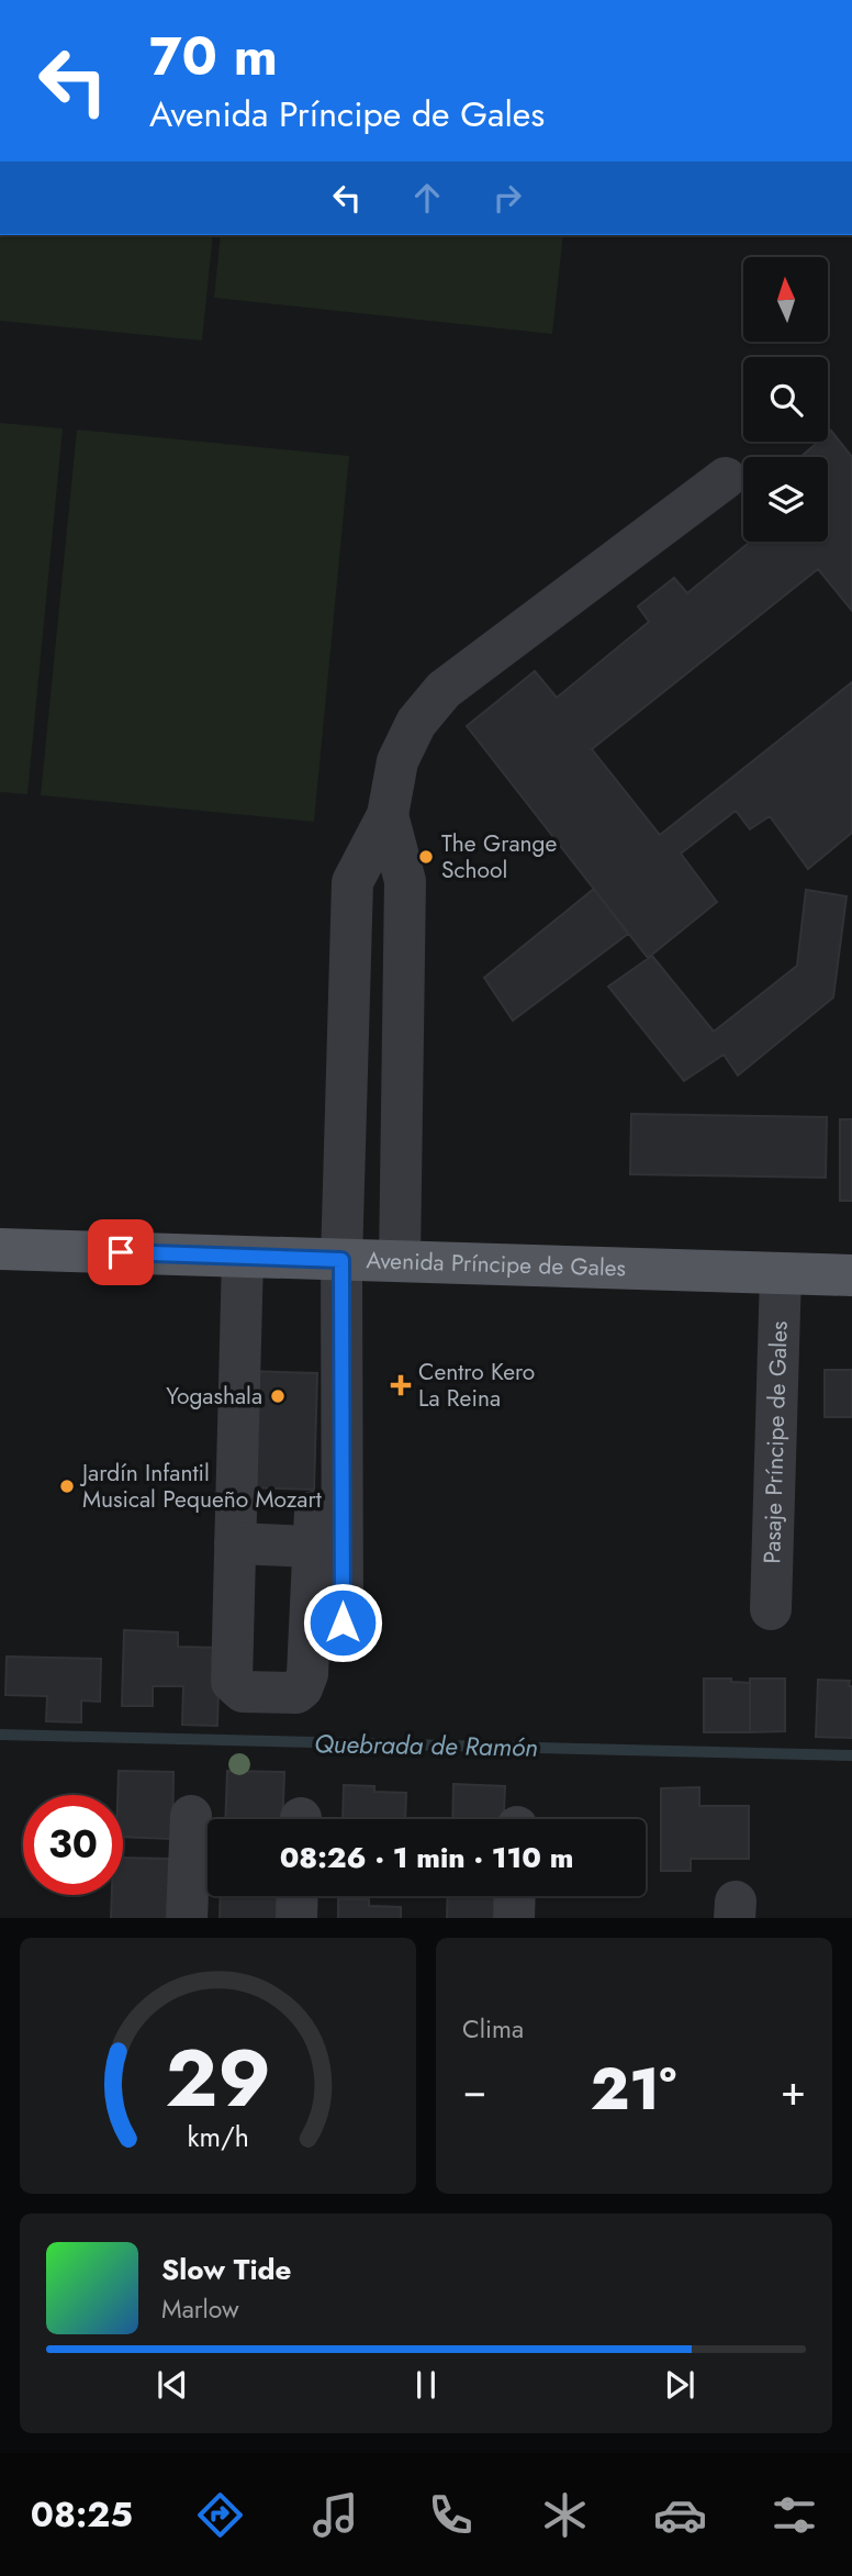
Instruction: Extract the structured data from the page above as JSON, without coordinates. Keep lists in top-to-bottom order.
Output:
{
  "streets": {
    "main road": ["Avenida Príncipe de Gales"],
    "street": ["Pasaje Príncipe de Gales"]
  },
  "crossings": [
    ["Avenida Príncipe de Gales", "Pasaje Príncipe de Gales"]
  ],
  "water": ["Quebrada de Ramón"],
  "places": {
    "other": ["The Grange School", "Yogashala", "Jardín Infantil Musical Pequeño Mozart"],
    "health": ["Centro Kero La Reina"]
  },
  "north": "top",
  "page": {
    "turn": ["70 m", "Avenida Príncipe de Gales"],
    "limit": "30",
    "trip": "08:26 · 1 min · 110 m",
    "tile": "Clima",
    "heat": ["−", "21°", "+"],
    "song": ["Slow Tide", "Marlow"],
    "tabs": "08:25",
    "gauge": ["29", "km/h"]
  }
}
